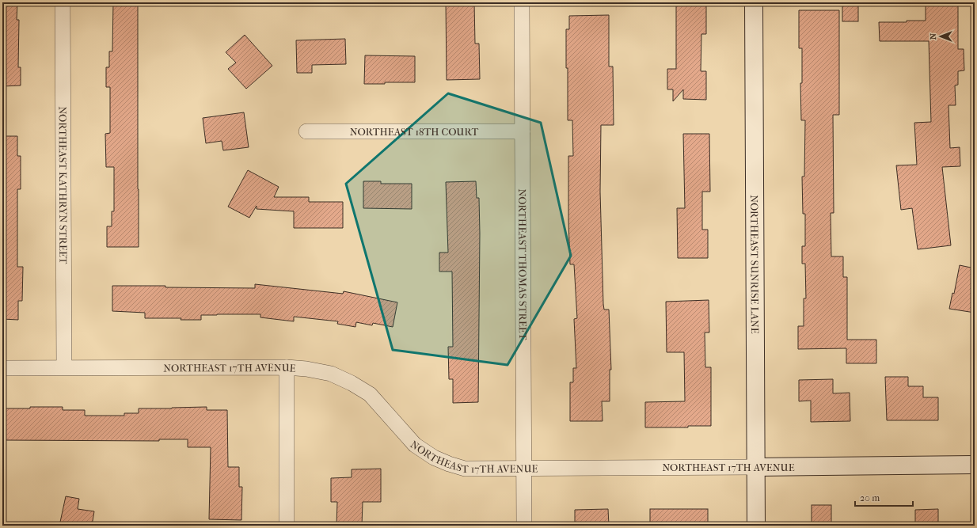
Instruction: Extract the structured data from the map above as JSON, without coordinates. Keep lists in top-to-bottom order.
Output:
{
  "streets": {
    "street": [
      "NORTHEAST 18TH COURT",
      "NORTHEAST KATHRYN STREET",
      "NORTHEAST THOMAS STREET",
      "NORTHEAST SUNRISE LANE",
      "NORTHEAST 17TH AVENUE"
    ]
  },
  "crossings": [
    ["NORTHEAST 18TH COURT", "NORTHEAST THOMAS STREET"],
    ["NORTHEAST KATHRYN STREET", "NORTHEAST 17TH AVENUE"],
    ["NORTHEAST THOMAS STREET", "NORTHEAST 17TH AVENUE"],
    ["NORTHEAST SUNRISE LANE", "NORTHEAST 17TH AVENUE"]
  ],
  "scale_bar": "20 m",
  "north": "left"
}
